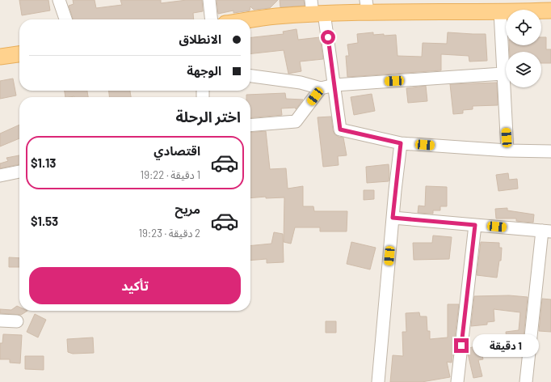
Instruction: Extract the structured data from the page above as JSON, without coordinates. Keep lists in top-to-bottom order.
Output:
{
  "page": {
    "banner": ["الانطلاق", "الوجهة"],
    "heading": "اختر الرحلة",
    "list": [
      {
        "name": "اقتصادي",
        "note": "1 دقيقة · 19:22",
        "value": "$1.13"
      },
      {
        "name": "مريح",
        "note": "2 دقيقة · 19:23",
        "value": "$1.53"
      }
    ],
    "buttons": "تأكيد",
    "bubble": "1 دقيقة"
  }
}
